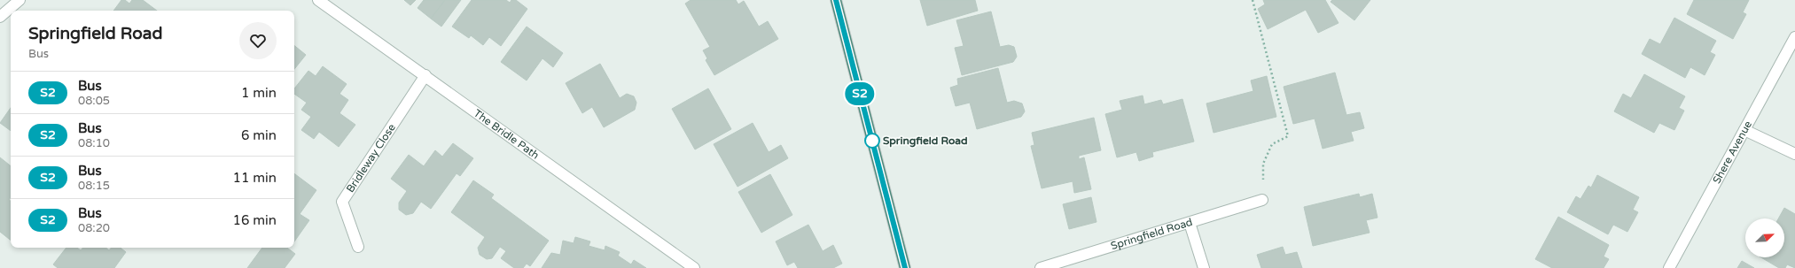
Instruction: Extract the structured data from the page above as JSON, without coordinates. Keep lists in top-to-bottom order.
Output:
{
  "streets": {
    "street": [
      "The Bridle Path",
      "Shere Avenue",
      "Bridleway Close",
      "Springfield Road"
    ]
  },
  "crossings": [
    ["The Bridle Path", "Bridleway Close"]
  ],
  "places": ["Springfield Road"],
  "lines": ["bus line S2"],
  "north": "top right",
  "page": {
    "on_map": "S2",
    "heading": ["Springfield Road", "Bus"],
    "list": [
      {
        "mark": "S2",
        "name": "Bus",
        "note": "08:05",
        "value": "1 min"
      },
      {
        "mark": "S2",
        "name": "Bus",
        "note": "08:10",
        "value": "6 min"
      },
      {
        "mark": "S2",
        "name": "Bus",
        "note": "08:15",
        "value": "11 min"
      },
      {
        "mark": "S2",
        "name": "Bus",
        "note": "08:20",
        "value": "16 min"
      }
    ]
  }
}
